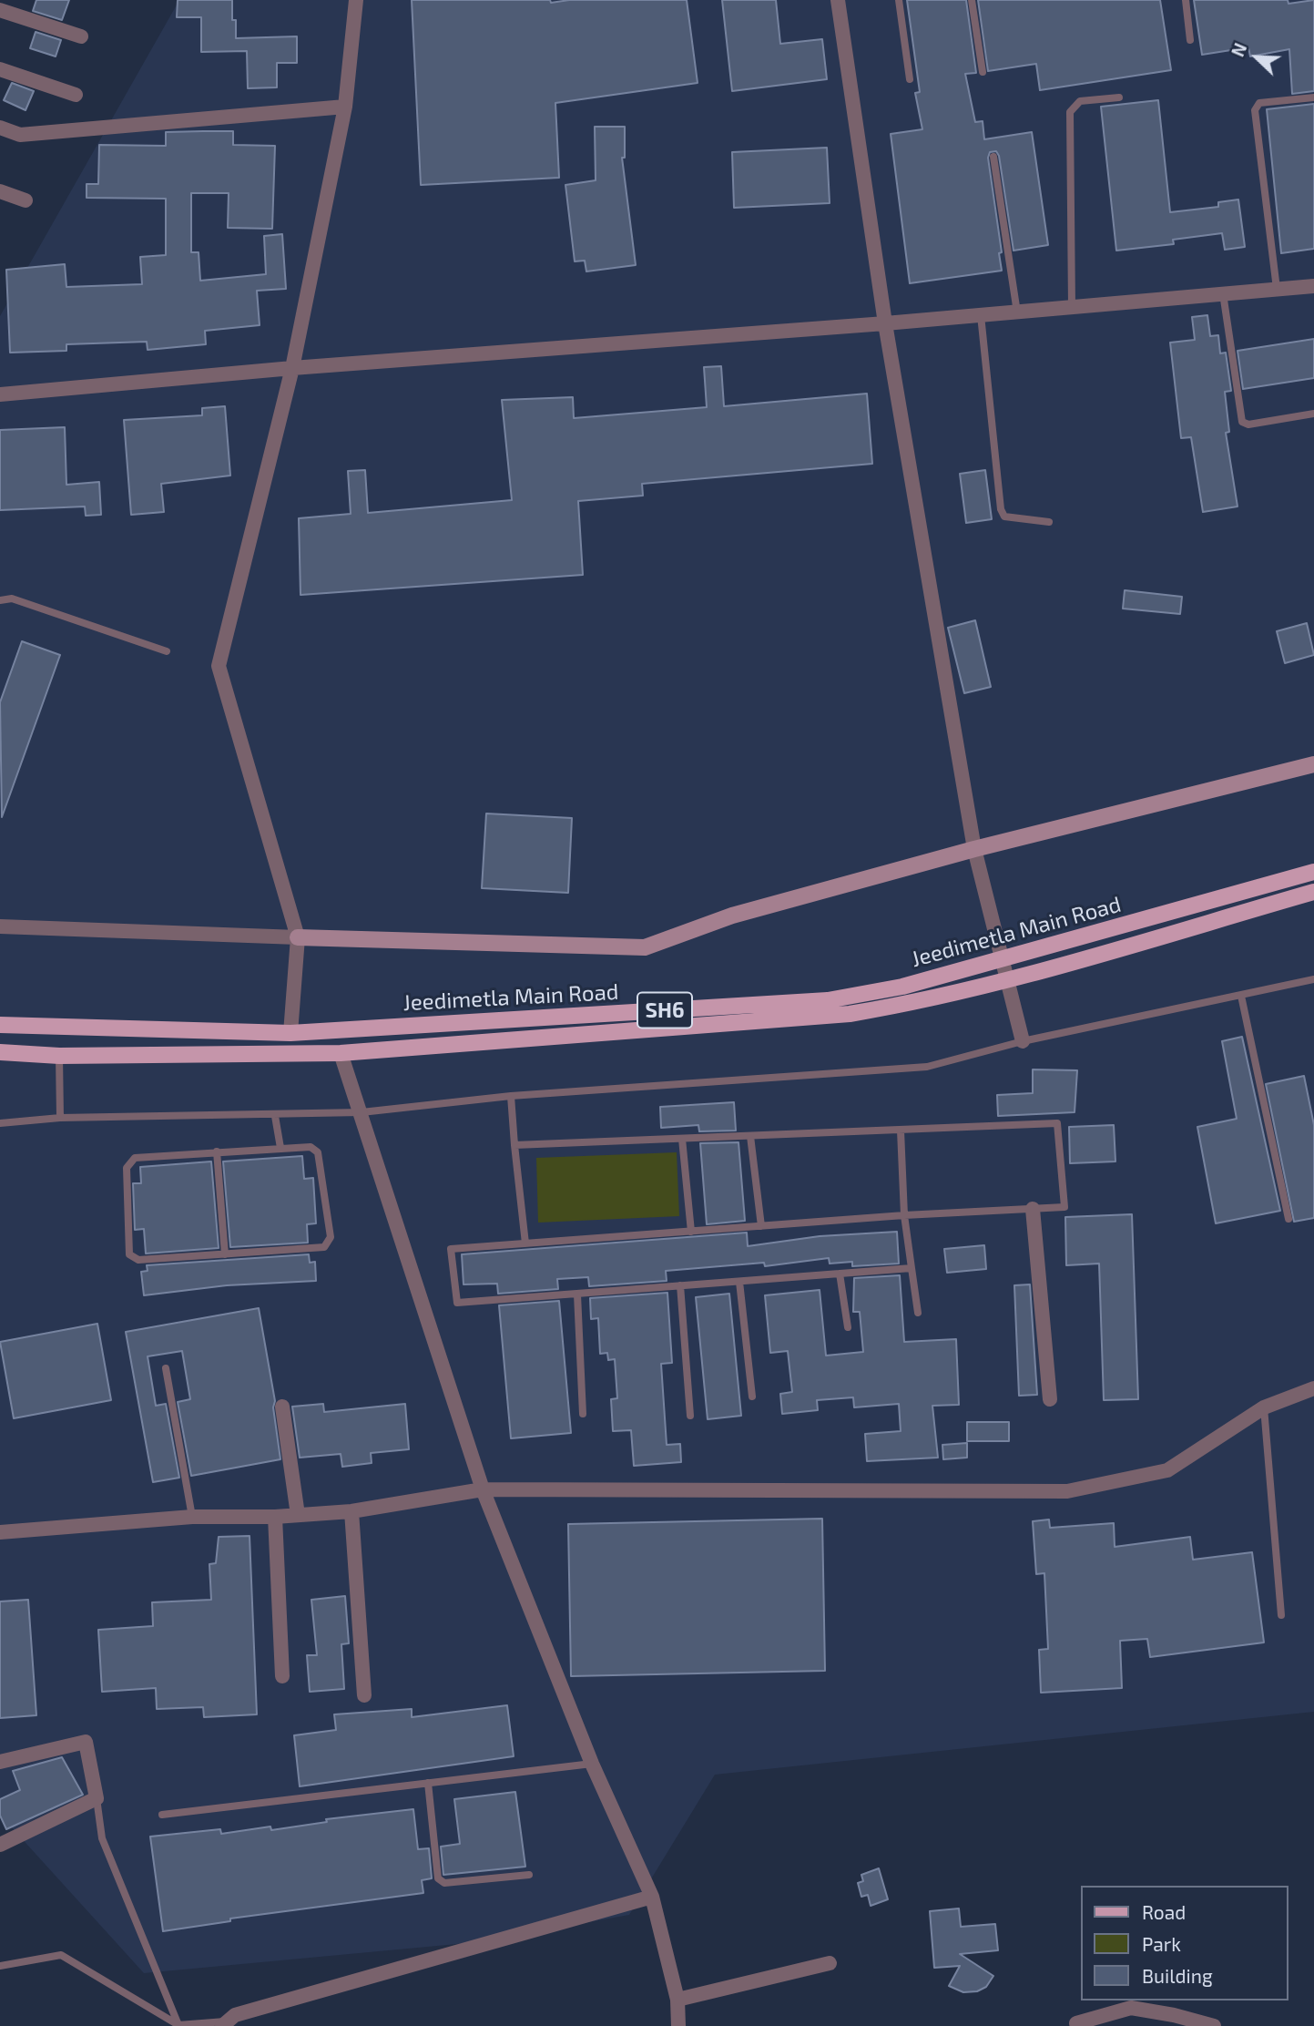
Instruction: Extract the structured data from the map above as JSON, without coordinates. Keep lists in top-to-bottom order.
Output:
{
  "streets": {
    "main road": ["Jeedimetla Main Road", "SH6"]
  },
  "legend": ["Road", "Park", "Building"],
  "north": "top left"
}
